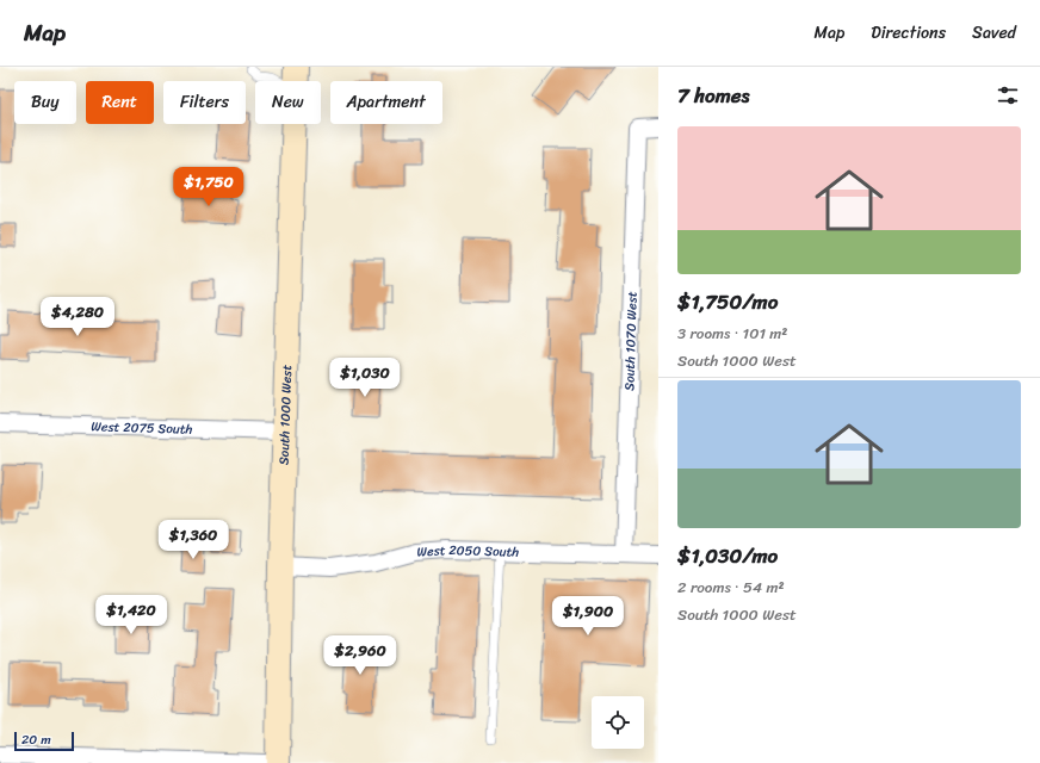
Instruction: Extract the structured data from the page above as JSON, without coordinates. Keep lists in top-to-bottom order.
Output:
{
  "streets": {
    "main road": ["South 1000 West"],
    "street": ["South 1070 West", "West 2075 South", "West 2050 South"]
  },
  "crossings": [
    ["South 1070 West", "West 2050 South"],
    ["South 1000 West", "West 2075 South"],
    ["South 1000 West", "West 2050 South"]
  ],
  "scale_bar": "20 m",
  "page": {
    "header": "Map",
    "nav": ["Map", "Directions", "Saved"],
    "heading": "7 homes",
    "chip": [
      "Buy",
      "Rent",
      "Filters",
      "New",
      "Apartment"
    ],
    "list": [
      {
        "name": "$1,750/mo",
        "note": "3 rooms · 101 m² · South 1000 West"
      },
      {
        "name": "$1,030/mo",
        "note": "2 rooms · 54 m² · South 1000 West"
      }
    ],
    "price": [
      "$1,750",
      "$4,280",
      "$1,030",
      "$1,360",
      "$1,420",
      "$1,900",
      "$2,960"
    ],
    "scale": "20 m"
  }
}
